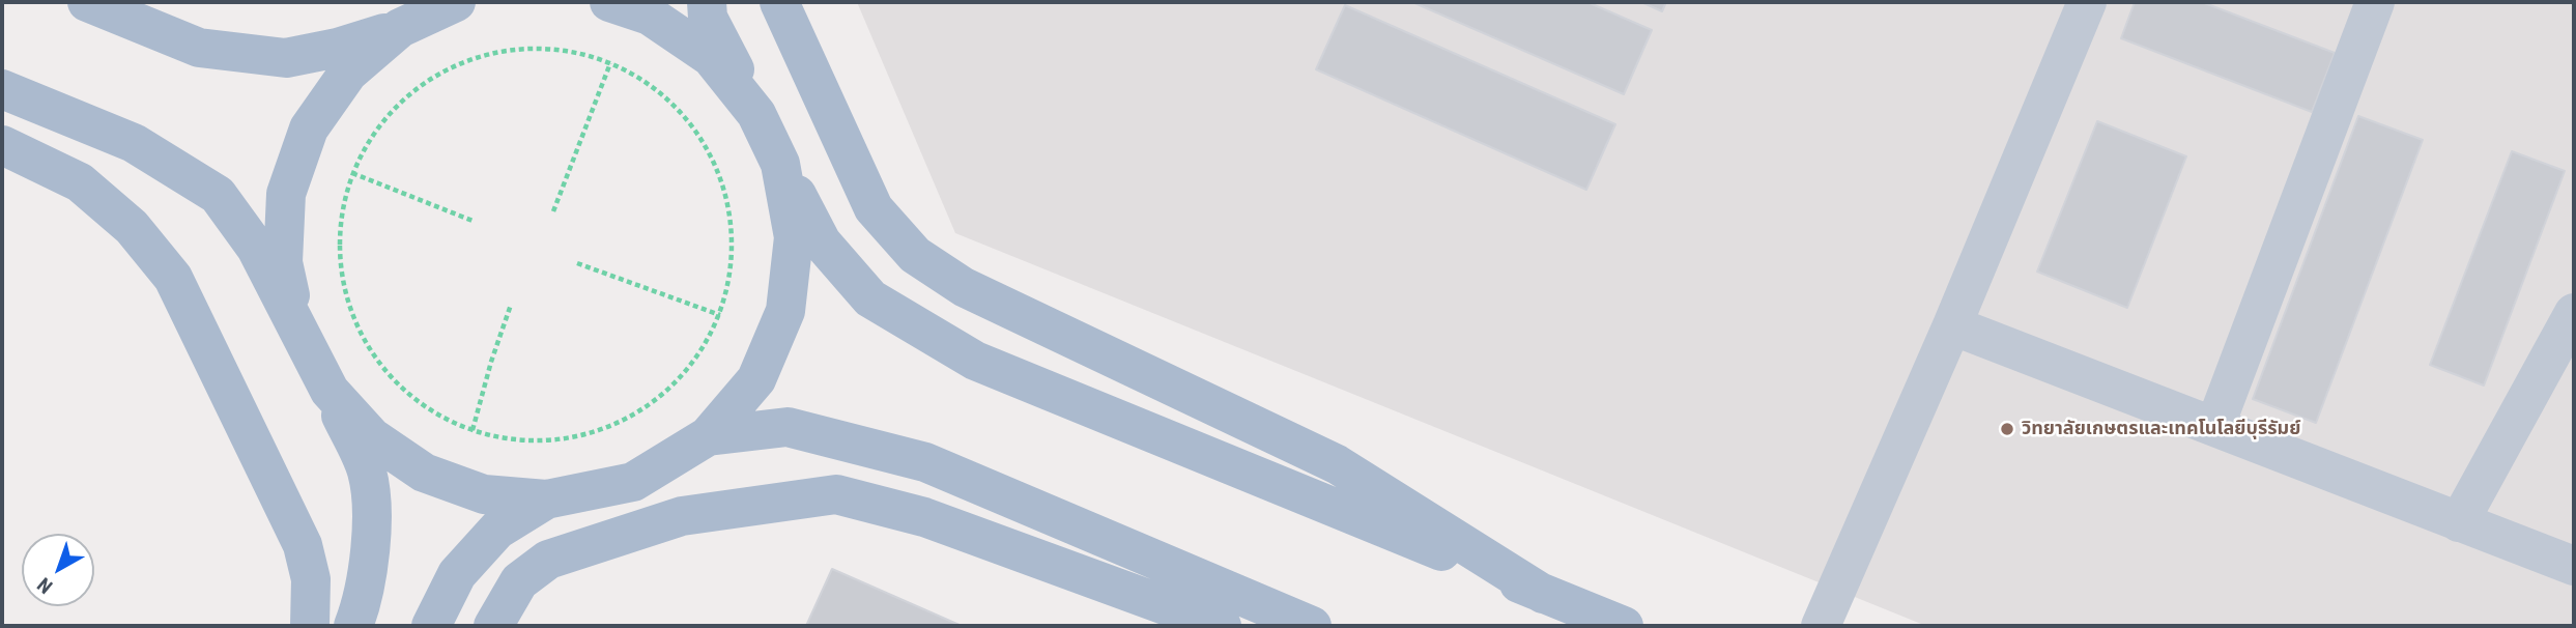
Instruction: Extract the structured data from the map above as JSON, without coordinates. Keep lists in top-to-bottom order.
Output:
{
  "places": ["วิทยาลัยเกษตรและเทคโนโลยีบุรีรัมย์"],
  "north": "bottom left"
}
